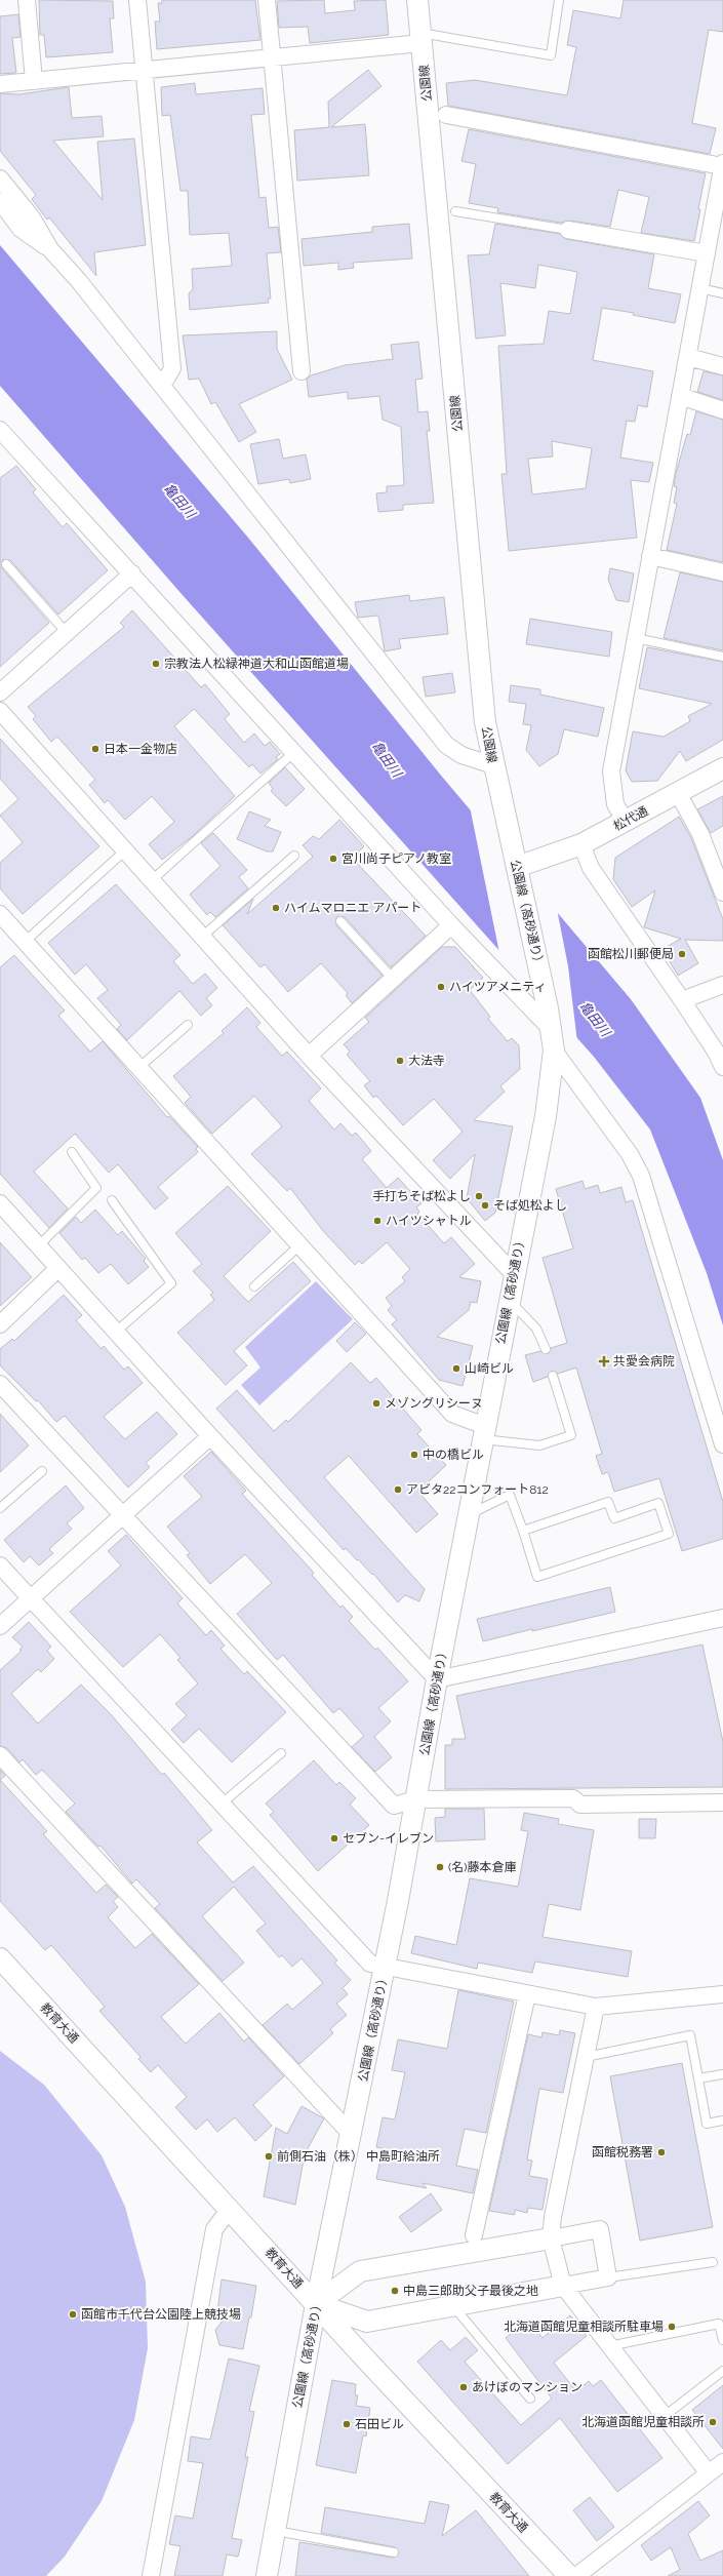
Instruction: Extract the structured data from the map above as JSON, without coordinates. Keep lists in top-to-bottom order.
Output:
{
  "streets": {
    "street": [
      "公園線",
      "松代通",
      "公園線（高砂通り）",
      "教育大通"
    ]
  },
  "crossings": [
    ["公園線", "公園線（高砂通り）"],
    ["松代通", "公園線（高砂通り）"],
    ["公園線（高砂通り）", "教育大通"]
  ],
  "water": ["亀田川"],
  "places": {
    "other": [
      "宗教法人松緑神道大和山函館道場",
      "日本一金物店",
      "宮川尚子ピアノ教室",
      "ハイムマロニエ アパート",
      "函館松川郵便局",
      "ハイツアメニティ",
      "大法寺",
      "手打ちそば松よし",
      "そば処松よし",
      "ハイツシャトル",
      "山崎ビル",
      "メゾングリシーヌ",
      "中の橋ビル",
      "アビタ22コンフォート812",
      "セブン-イレブン",
      "(名)藤本倉庫",
      "函館税務署",
      "前側石油（株） 中島町給油所",
      "中島三郎助父子最後之地",
      "函館市千代台公園陸上競技場",
      "北海道函館児童相談所駐車場",
      "あけぼのマンション",
      "北海道函館児童相談所",
      "石田ビル"
    ],
    "health": ["共愛会病院"]
  }
}
